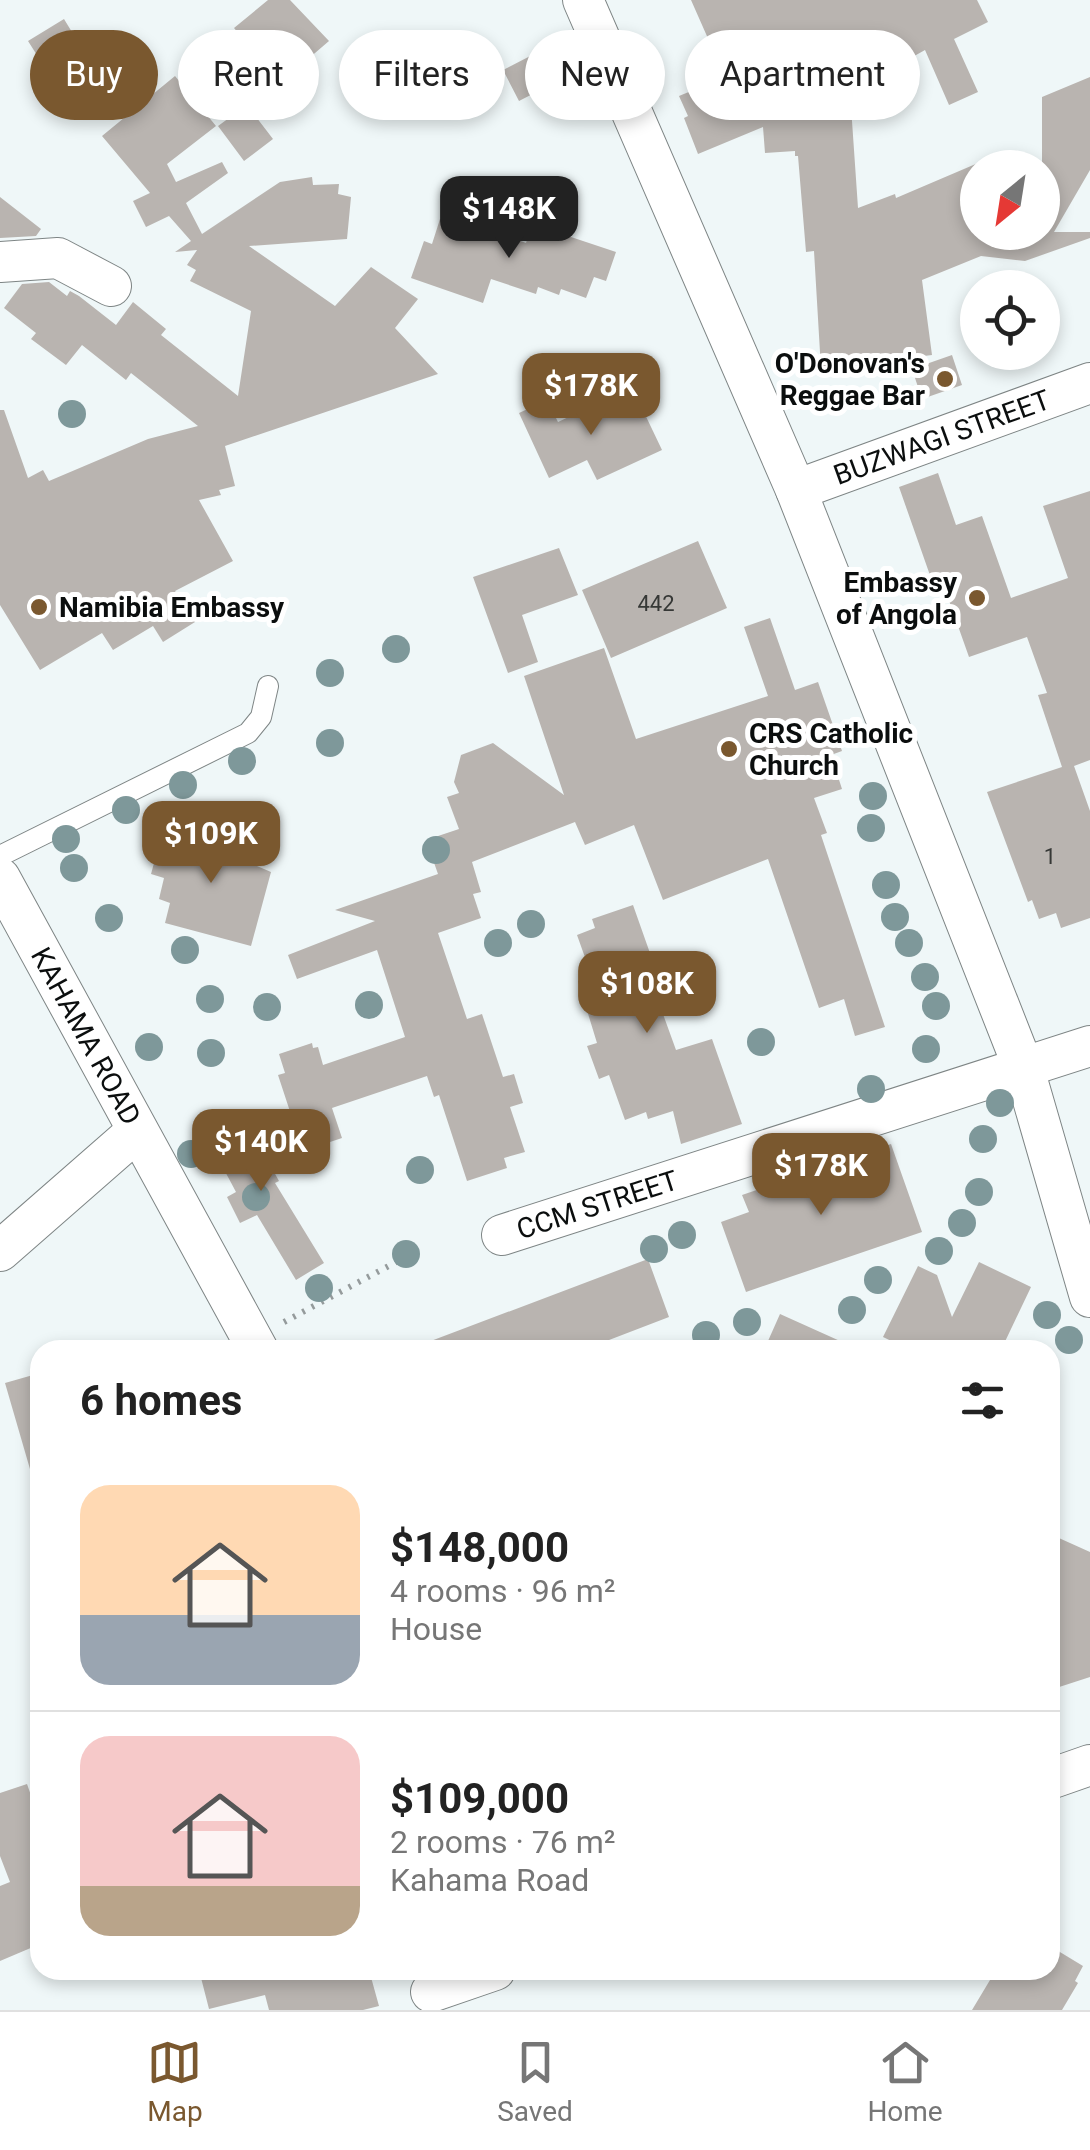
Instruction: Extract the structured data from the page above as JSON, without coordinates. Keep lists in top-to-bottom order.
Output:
{
  "streets": {
    "street": ["BUZWAGI STREET", "KAHAMA ROAD", "CCM STREET"]
  },
  "places": [
    "O'Donovan's Reggae Bar",
    "Embassy of Angola",
    "Namibia Embassy",
    "CRS Catholic Church"
  ],
  "house_numbers": ["442", "1"],
  "north": "bottom left",
  "page": {
    "chip": [
      "Buy",
      "Rent",
      "Filters",
      "New",
      "Apartment"
    ],
    "price": [
      "$148K",
      "$178K",
      "$109K",
      "$108K",
      "$140K",
      "$178K"
    ],
    "heading": "6 homes",
    "list": [
      {
        "name": "$148,000",
        "note": "4 rooms · 96 m² · House"
      },
      {
        "name": "$109,000",
        "note": "2 rooms · 76 m² · Kahama Road"
      }
    ],
    "tabs": ["Map", "Saved", "Home"]
  }
}
